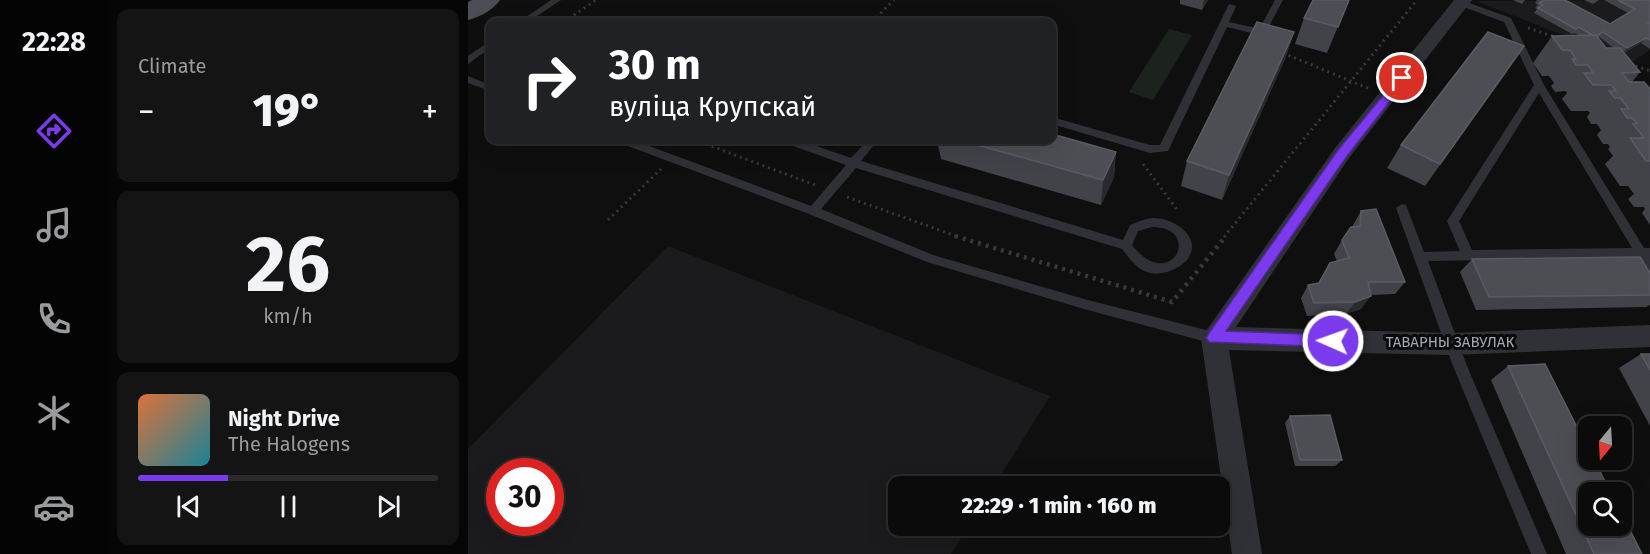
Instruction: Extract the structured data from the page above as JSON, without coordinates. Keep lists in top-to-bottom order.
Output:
{
  "streets": {
    "street": ["ТАВАРНЫ ЗАВУЛАК"]
  },
  "north": "bottom",
  "page": {
    "tabs": "22:28",
    "tile": [
      "Climate",
      ["26", "km/h"]
    ],
    "turn": ["30 m", "вуліца Крупскай"],
    "heat": ["−", "19°", "+"],
    "song": ["Night Drive", "The Halogens"],
    "limit": "30",
    "trip": "22:29 · 1 min · 160 m"
  }
}
